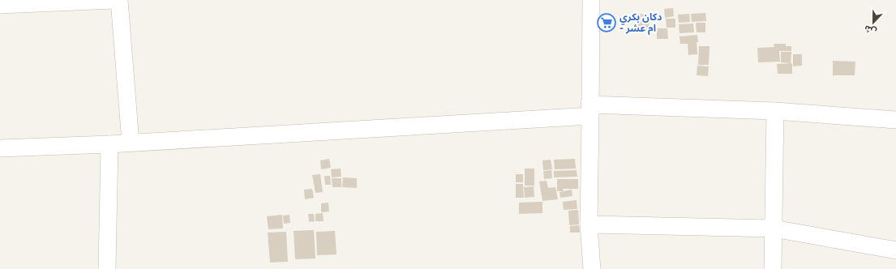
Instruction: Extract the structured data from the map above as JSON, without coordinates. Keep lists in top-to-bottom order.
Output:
{
  "places": {
    "supermarket": ["دكان بكري - ام عشر"]
  },
  "north": "bottom"
}
